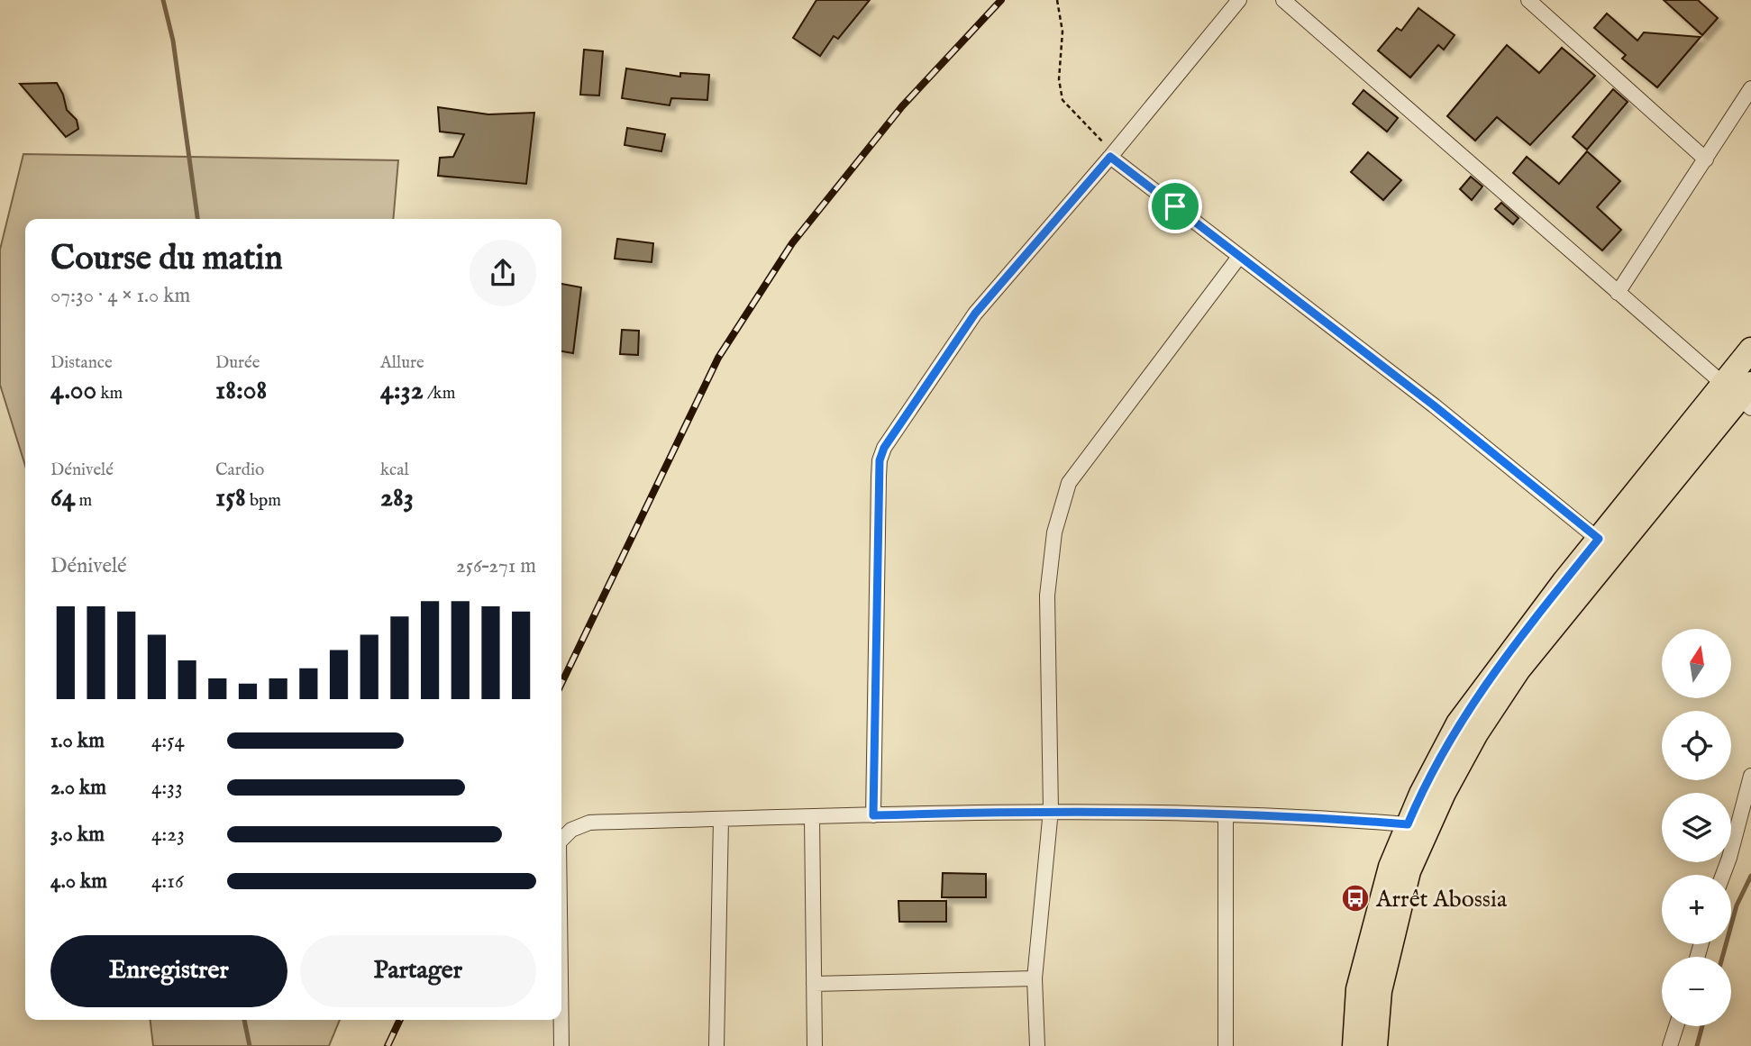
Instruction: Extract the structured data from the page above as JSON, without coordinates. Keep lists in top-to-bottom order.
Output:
{
  "places": {
    "bus stop": ["Arrêt Abossia"]
  },
  "north": "top",
  "page": {
    "heading": ["Course du matin", "07:30 · 4 × 1.0 km"],
    "stats": [
      ["Distance", "4.00 km"],
      ["Durée", "18:08"],
      ["Allure", "4:32 /km"],
      ["Dénivelé", "64 m"],
      ["Cardio", "158 bpm"],
      ["kcal", "283"]
    ],
    "chart": ["Dénivelé", "256–271 m"],
    "map_buttons": ["+", "−"],
    "list": [
      {
        "name": "1.0 km",
        "note": "4:54"
      },
      {
        "name": "2.0 km",
        "note": "4:33"
      },
      {
        "name": "3.0 km",
        "note": "4:23"
      },
      {
        "name": "4.0 km",
        "note": "4:16"
      }
    ],
    "buttons": ["Enregistrer", "Partager"]
  }
}
